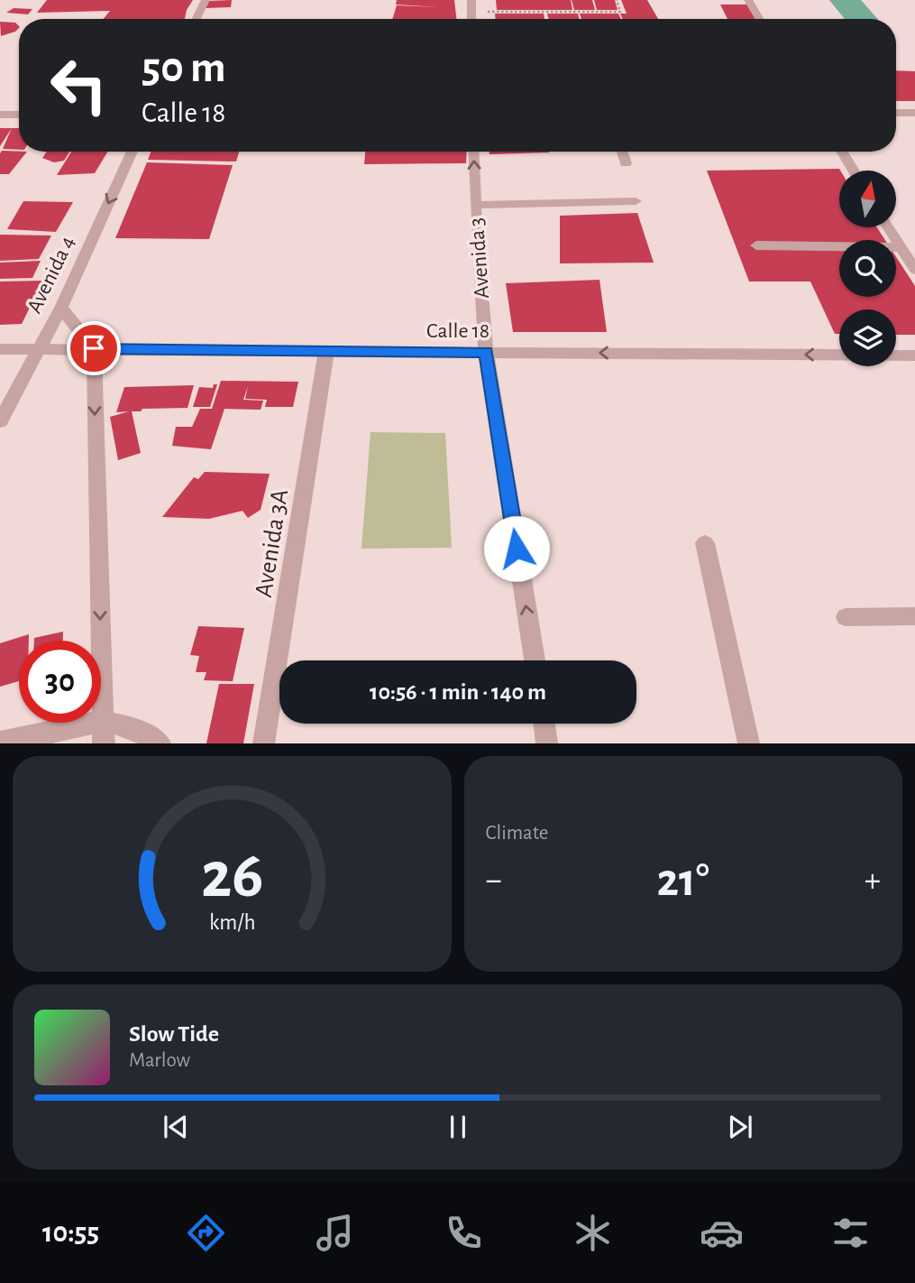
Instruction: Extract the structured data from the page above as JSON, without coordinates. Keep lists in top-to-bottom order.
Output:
{
  "streets": {
    "street": [
      "Avenida 3",
      "Avenida 4",
      "Calle 18",
      "Avenida 3A"
    ]
  },
  "crossings": [
    ["Avenida 3", "Calle 18"],
    ["Avenida 4", "Calle 18"],
    ["Calle 18", "Avenida 3A"]
  ],
  "one_way": ["Avenida 3", "Avenida 4"],
  "north": "top",
  "page": {
    "turn": ["50 m", "Calle 18"],
    "limit": "30",
    "trip": "10:56 · 1 min · 140 m",
    "tile": "Climate",
    "heat": ["−", "21°", "+"],
    "song": ["Slow Tide", "Marlow"],
    "tabs": "10:55",
    "gauge": ["26", "km/h"]
  }
}
